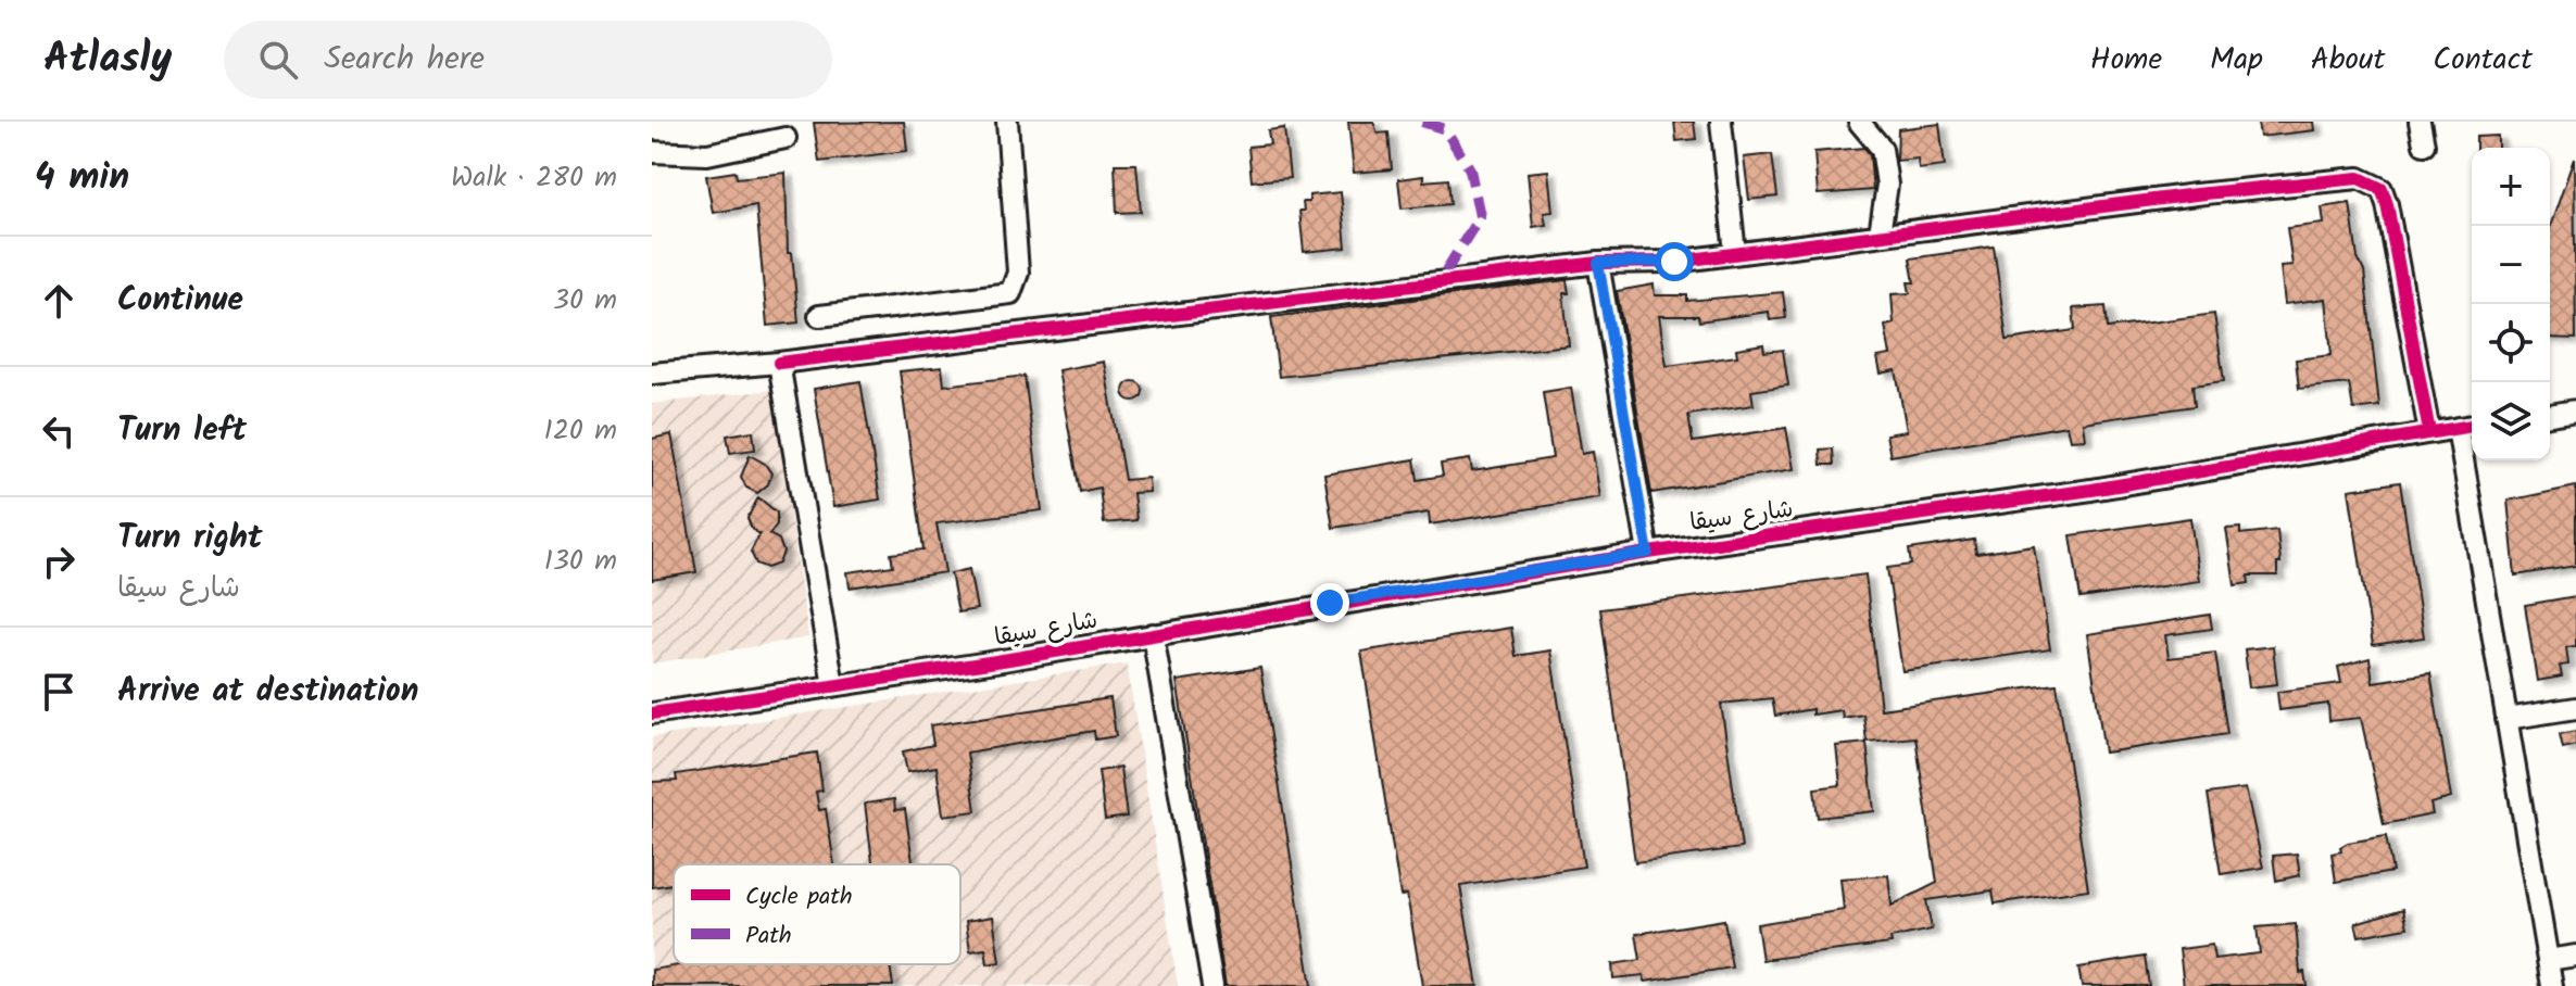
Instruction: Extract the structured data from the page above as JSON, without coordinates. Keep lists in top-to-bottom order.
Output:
{
  "streets": {
    "street": ["شارع سيقا"]
  },
  "legend": ["Cycle path", "Path"],
  "page": {
    "header": "Atlasly",
    "search": "Search here",
    "nav": [
      "Home",
      "Map",
      "About",
      "Contact"
    ],
    "heading": ["4 min", "Walk · 280 m"],
    "map_buttons": ["+", "−"],
    "list": [
      ["Continue", "30 m"],
      ["Turn left", "120 m"],
      ["Turn right", "شارع سيقا", "130 m"],
      "Arrive at destination"
    ]
  }
}
